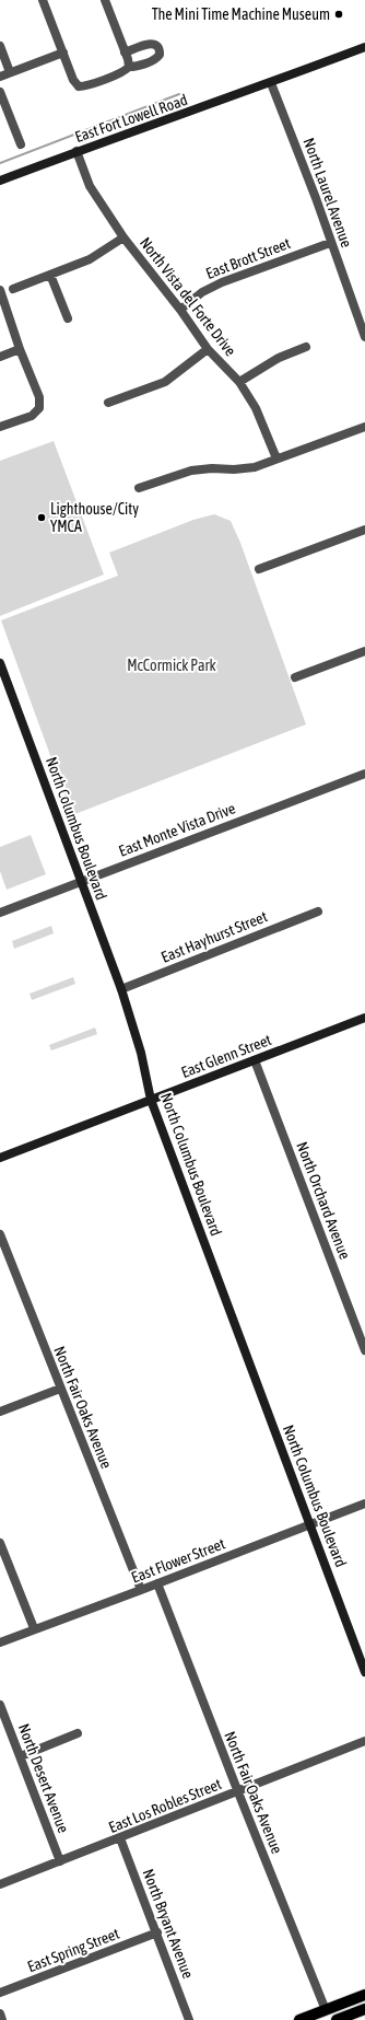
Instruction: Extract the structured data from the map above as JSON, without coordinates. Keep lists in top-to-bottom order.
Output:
{
  "streets": {
    "street": [
      "East Fort Lowell Road",
      "North Laurel Avenue",
      "East Brott Street",
      "North Vista del Forte Drive",
      "North Columbus Boulevard",
      "East Monte Vista Drive",
      "East Hayhurst Street",
      "East Glenn Street",
      "North Orchard Avenue",
      "North Fair Oaks Avenue",
      "East Flower Street",
      "North Desert Avenue",
      "East Los Robles Street",
      "North Bryant Avenue",
      "East Spring Street"
    ]
  },
  "crossings": [
    ["East Fort Lowell Road", "North Laurel Avenue"],
    ["East Fort Lowell Road", "North Vista del Forte Drive"],
    ["North Laurel Avenue", "East Brott Street"],
    ["East Brott Street", "North Vista del Forte Drive"],
    ["North Columbus Boulevard", "East Monte Vista Drive"],
    ["North Columbus Boulevard", "East Hayhurst Street"],
    ["North Columbus Boulevard", "East Glenn Street"],
    ["North Columbus Boulevard", "East Flower Street"],
    ["East Glenn Street", "North Orchard Avenue"],
    ["North Fair Oaks Avenue", "East Flower Street"],
    ["North Fair Oaks Avenue", "East Los Robles Street"],
    ["North Desert Avenue", "East Los Robles Street"],
    ["East Los Robles Street", "North Bryant Avenue"],
    ["North Bryant Avenue", "East Spring Street"]
  ],
  "parks": ["McCormick Park"],
  "places": ["The Mini Time Machine Museum", "Lighthouse/City YMCA"]
}
